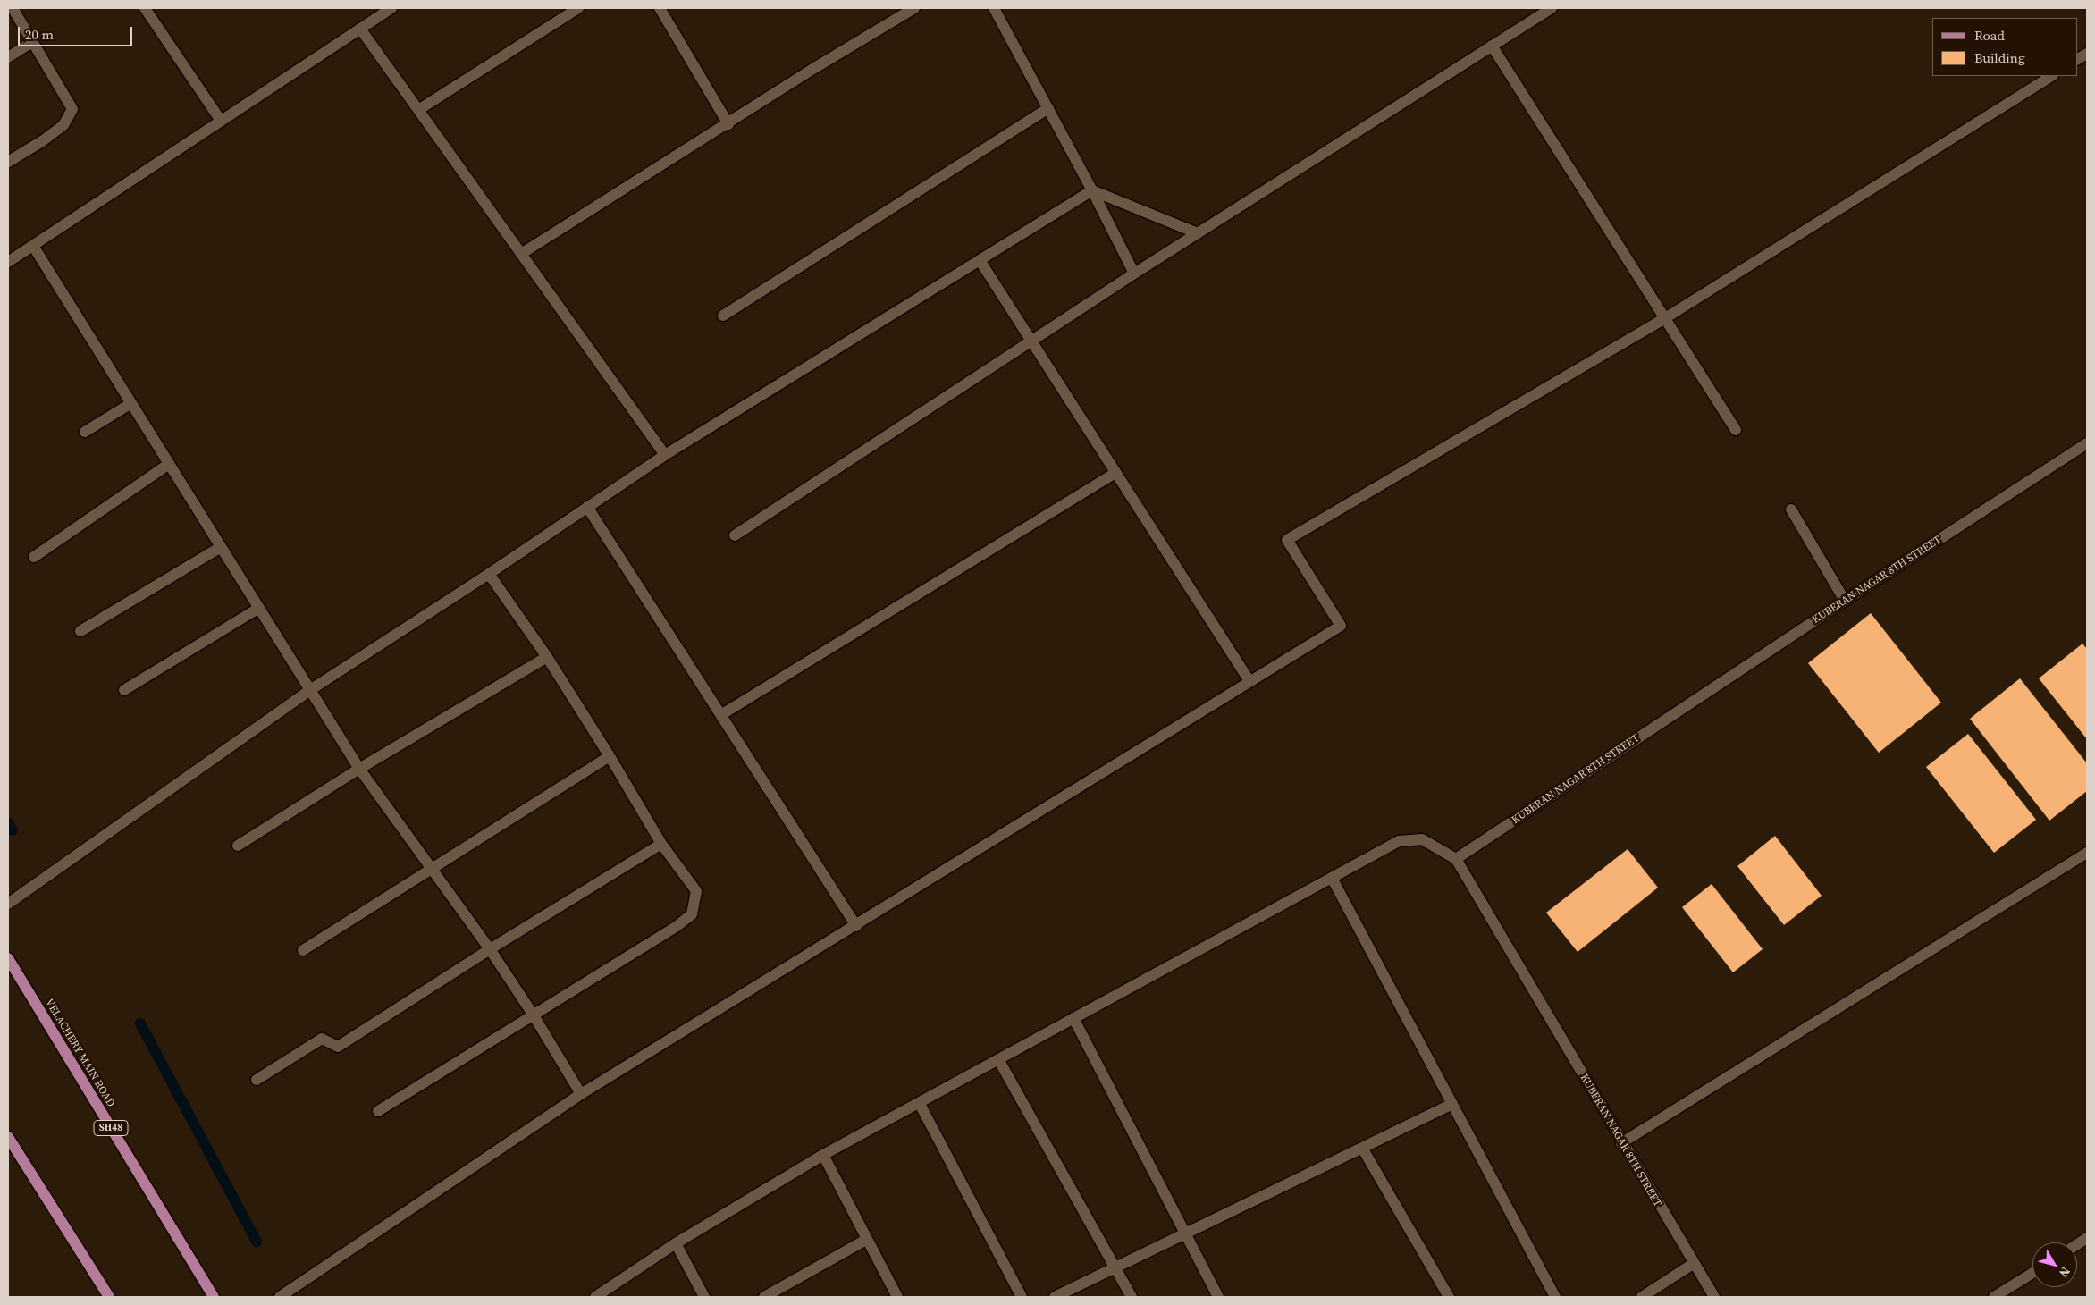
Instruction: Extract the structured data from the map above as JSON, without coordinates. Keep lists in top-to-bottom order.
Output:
{
  "streets": {
    "main road": ["VELACHERY MAIN ROAD", "SH48"],
    "street": ["KUBERAN NAGAR 8TH STREET"]
  },
  "legend": ["Road", "Building"],
  "scale_bar": "20 m",
  "north": "bottom right"
}
